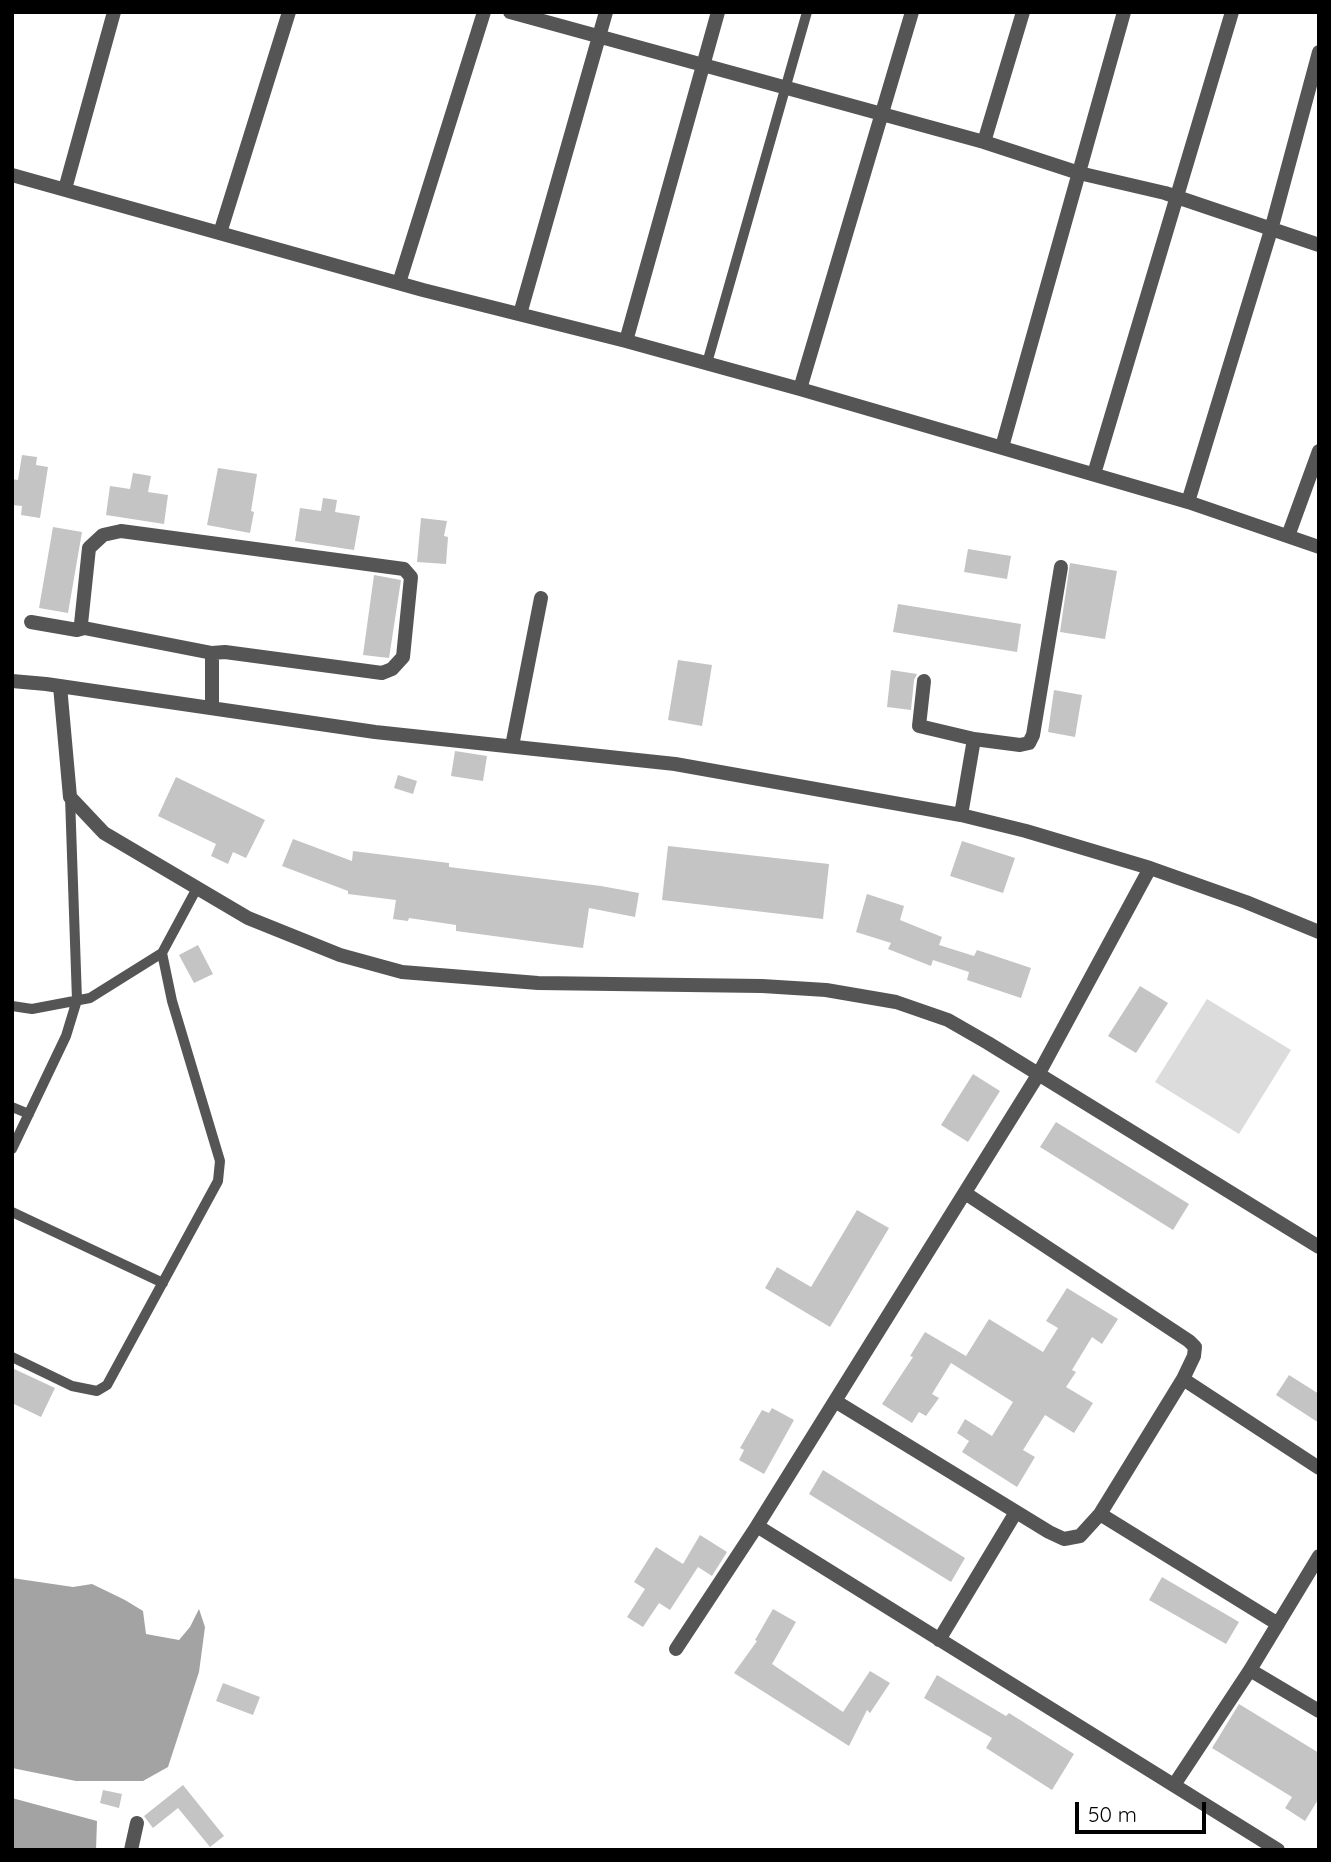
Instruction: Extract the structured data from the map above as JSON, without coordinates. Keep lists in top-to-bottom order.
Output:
{
  "scale_bar": "50 m"
}
